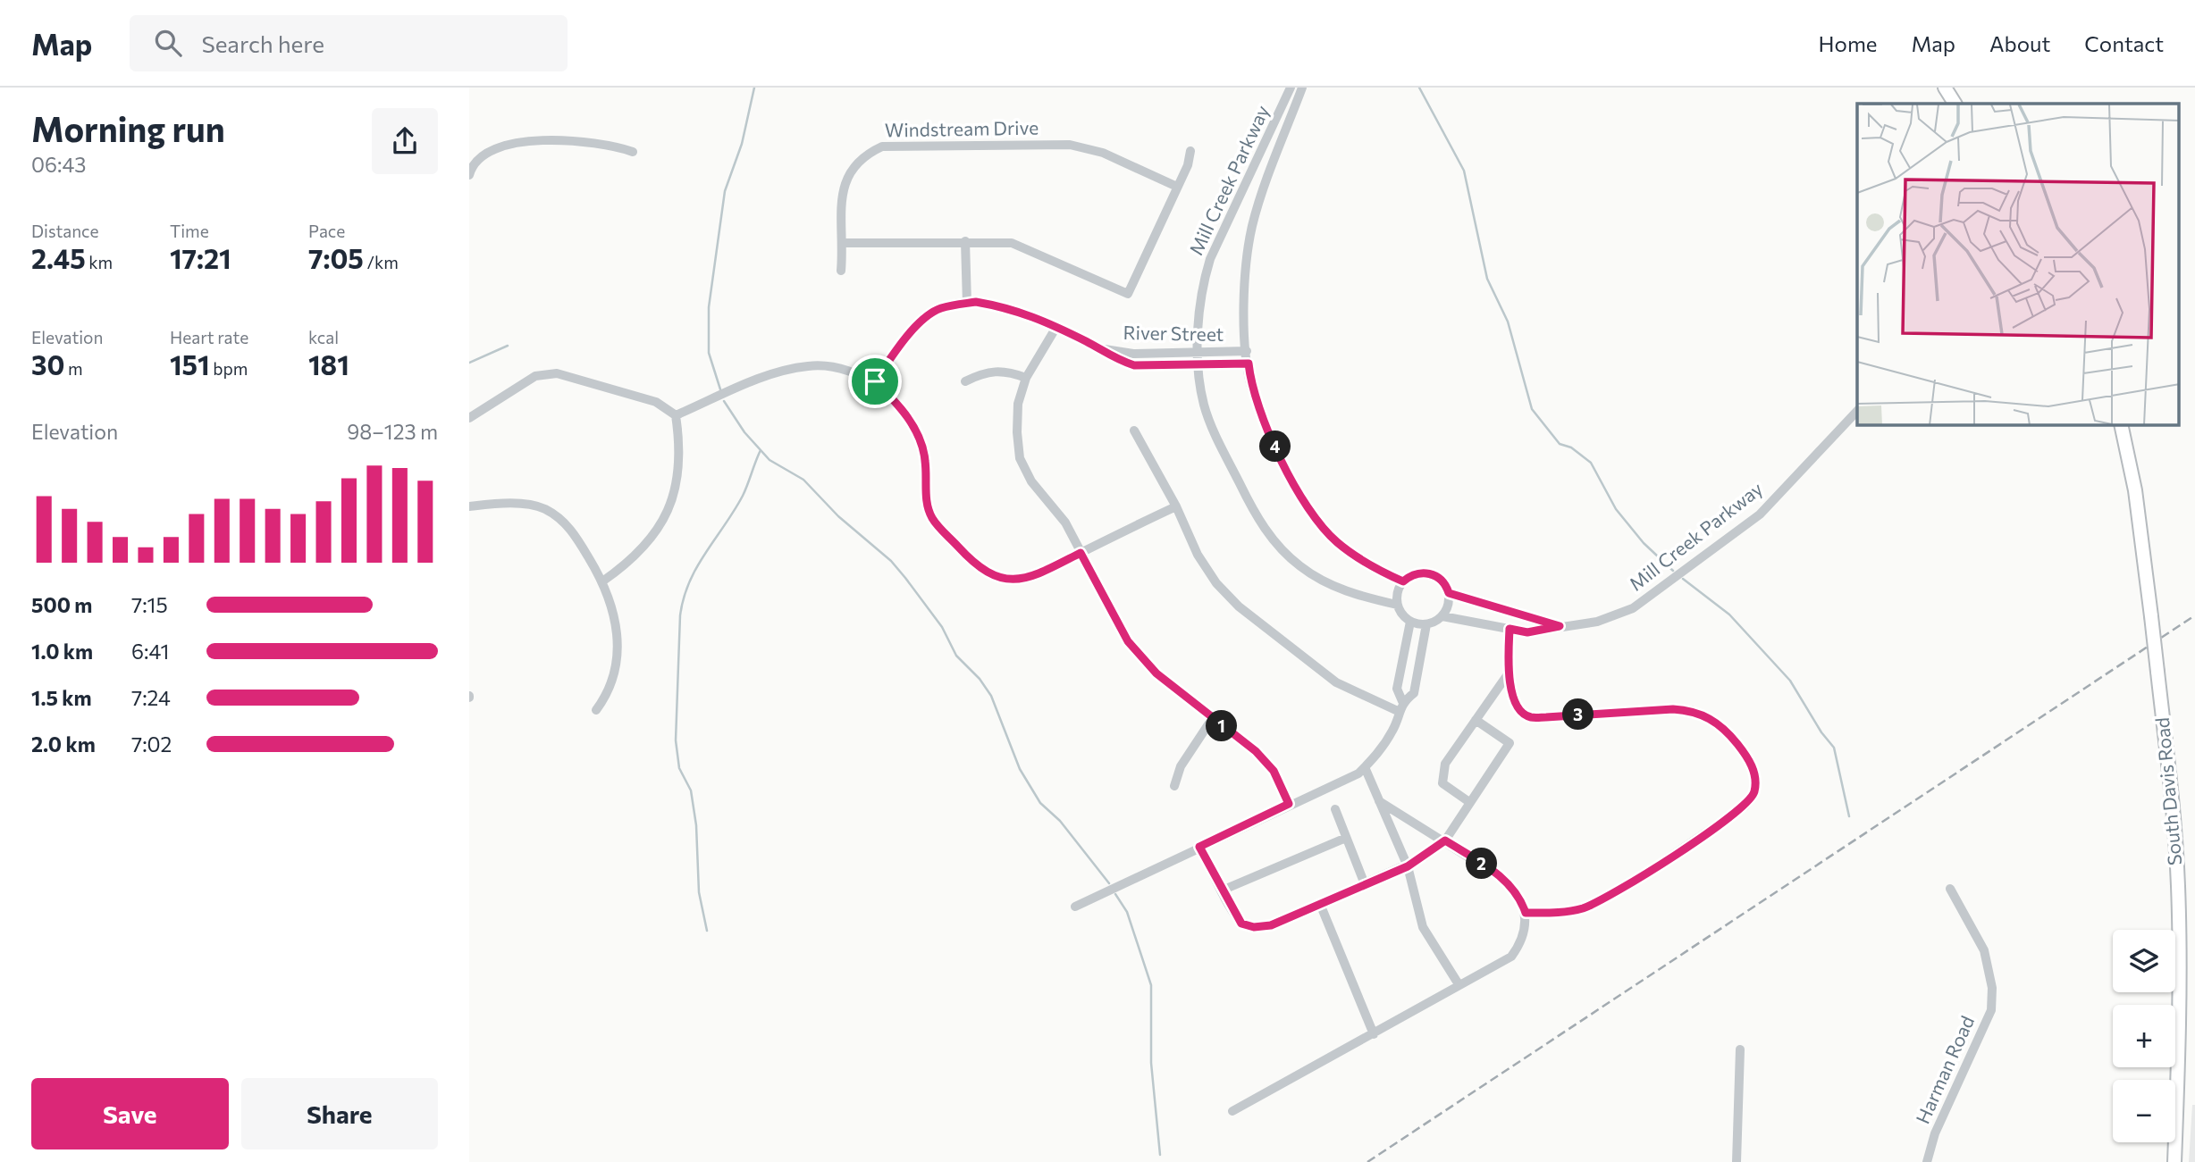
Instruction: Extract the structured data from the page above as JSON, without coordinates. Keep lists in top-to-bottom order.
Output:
{
  "streets": {
    "main road": ["South Davis Road"],
    "street": [
      "Windstream Drive",
      "Mill Creek Parkway",
      "River Street",
      "Harman Road"
    ]
  },
  "crossings": [
    ["Mill Creek Parkway", "River Street"]
  ],
  "page": {
    "header": "Map",
    "search": "Search here",
    "nav": [
      "Home",
      "Map",
      "About",
      "Contact"
    ],
    "heading": ["Morning run", "06:43"],
    "stats": [
      ["Distance", "2.45 km"],
      ["Time", "17:21"],
      ["Pace", "7:05 /km"],
      ["Elevation", "30 m"],
      ["Heart rate", "151 bpm"],
      ["kcal", "181"]
    ],
    "chart": ["Elevation", "98–123 m"],
    "pins": [
      "4",
      "3",
      "1",
      "2"
    ],
    "list": [
      {
        "name": "500 m",
        "note": "7:15"
      },
      {
        "name": "1.0 km",
        "note": "6:41"
      },
      {
        "name": "1.5 km",
        "note": "7:24"
      },
      {
        "name": "2.0 km",
        "note": "7:02"
      }
    ],
    "map_buttons": ["+", "−"],
    "buttons": ["Save", "Share"]
  }
}
